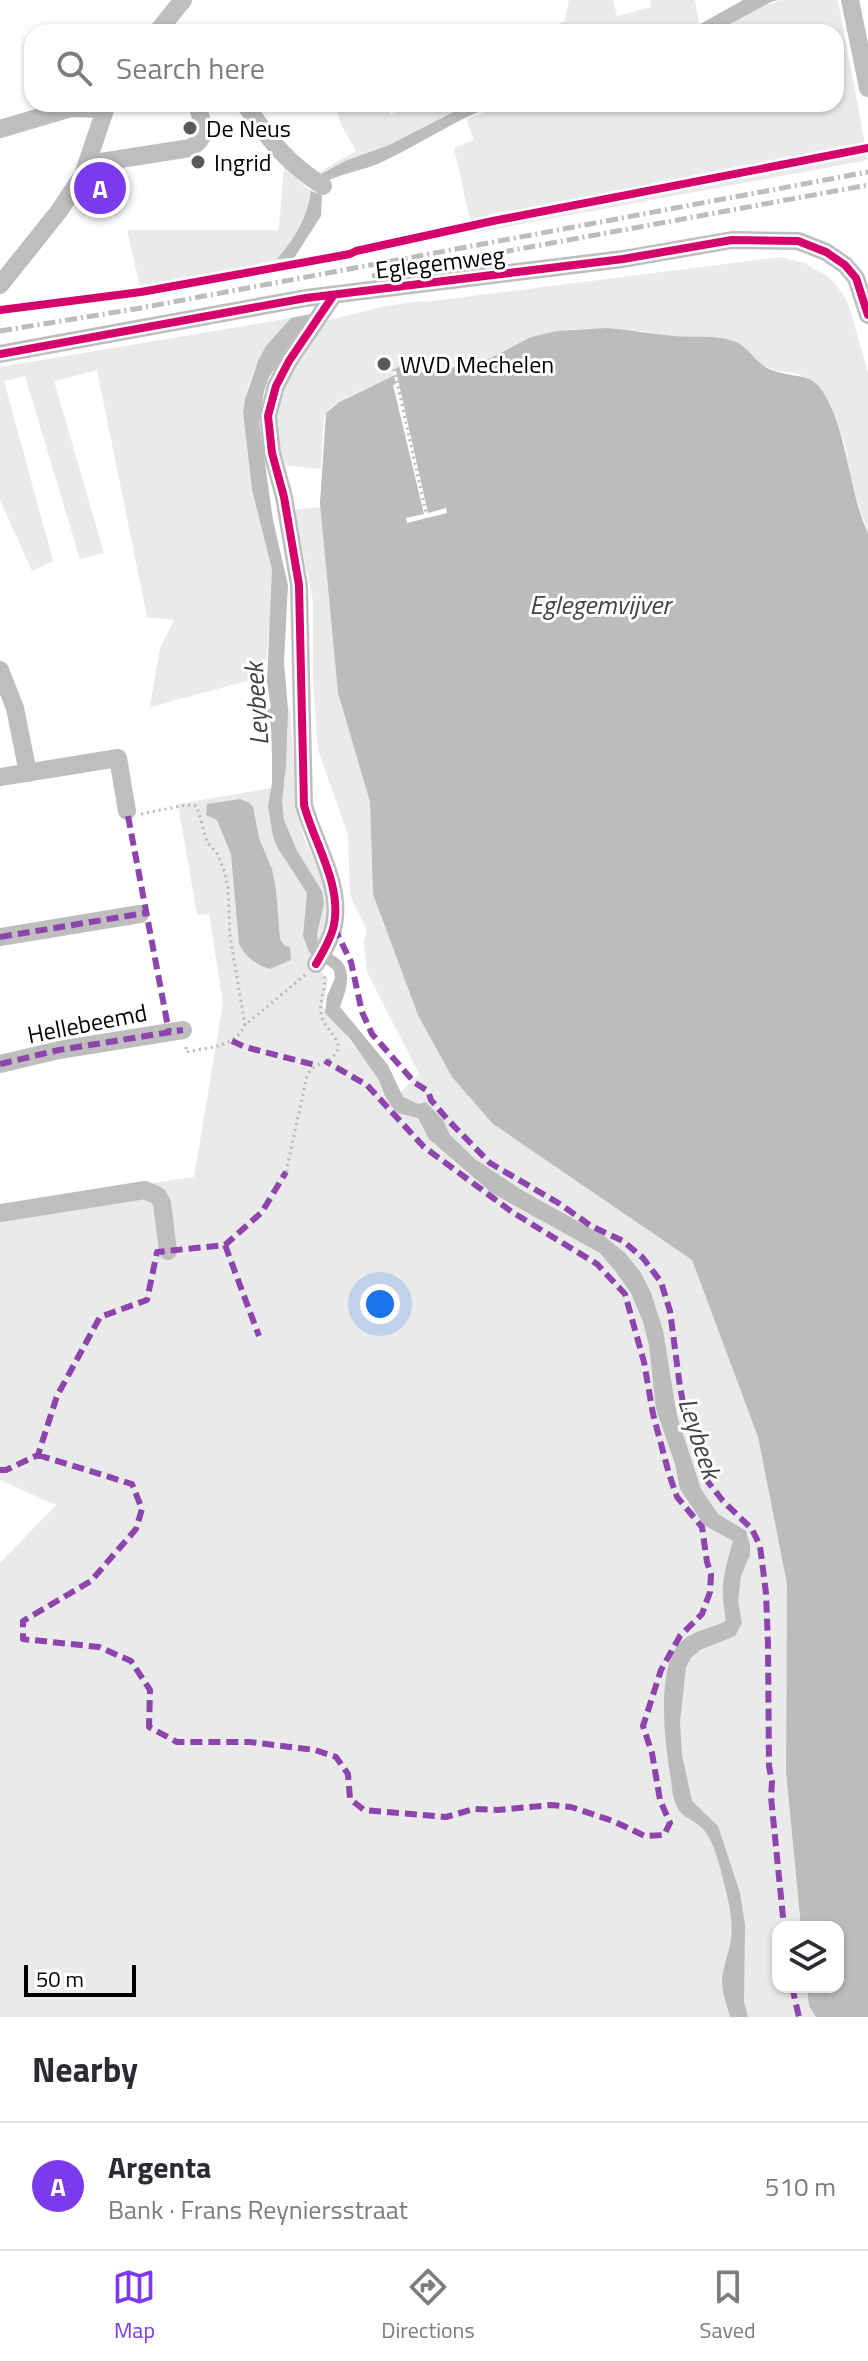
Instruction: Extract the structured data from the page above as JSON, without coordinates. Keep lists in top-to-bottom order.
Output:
{
  "streets": {
    "street": ["Eglegemweg", "Hellebeemd"]
  },
  "water": ["Eglegemvijver", "Leybeek"],
  "places": ["De Neus", "Ingrid", "WVD Mechelen"],
  "scale_bar": "50 m",
  "page": {
    "search": "Search here",
    "pins": "A",
    "scale": "50 m",
    "heading": "Nearby",
    "list": [
      {
        "mark": "A",
        "name": "Argenta",
        "note": "Bank · Frans Reyniersstraat",
        "value": "510 m"
      }
    ],
    "nav": ["Map", "Directions", "Saved"]
  }
}
